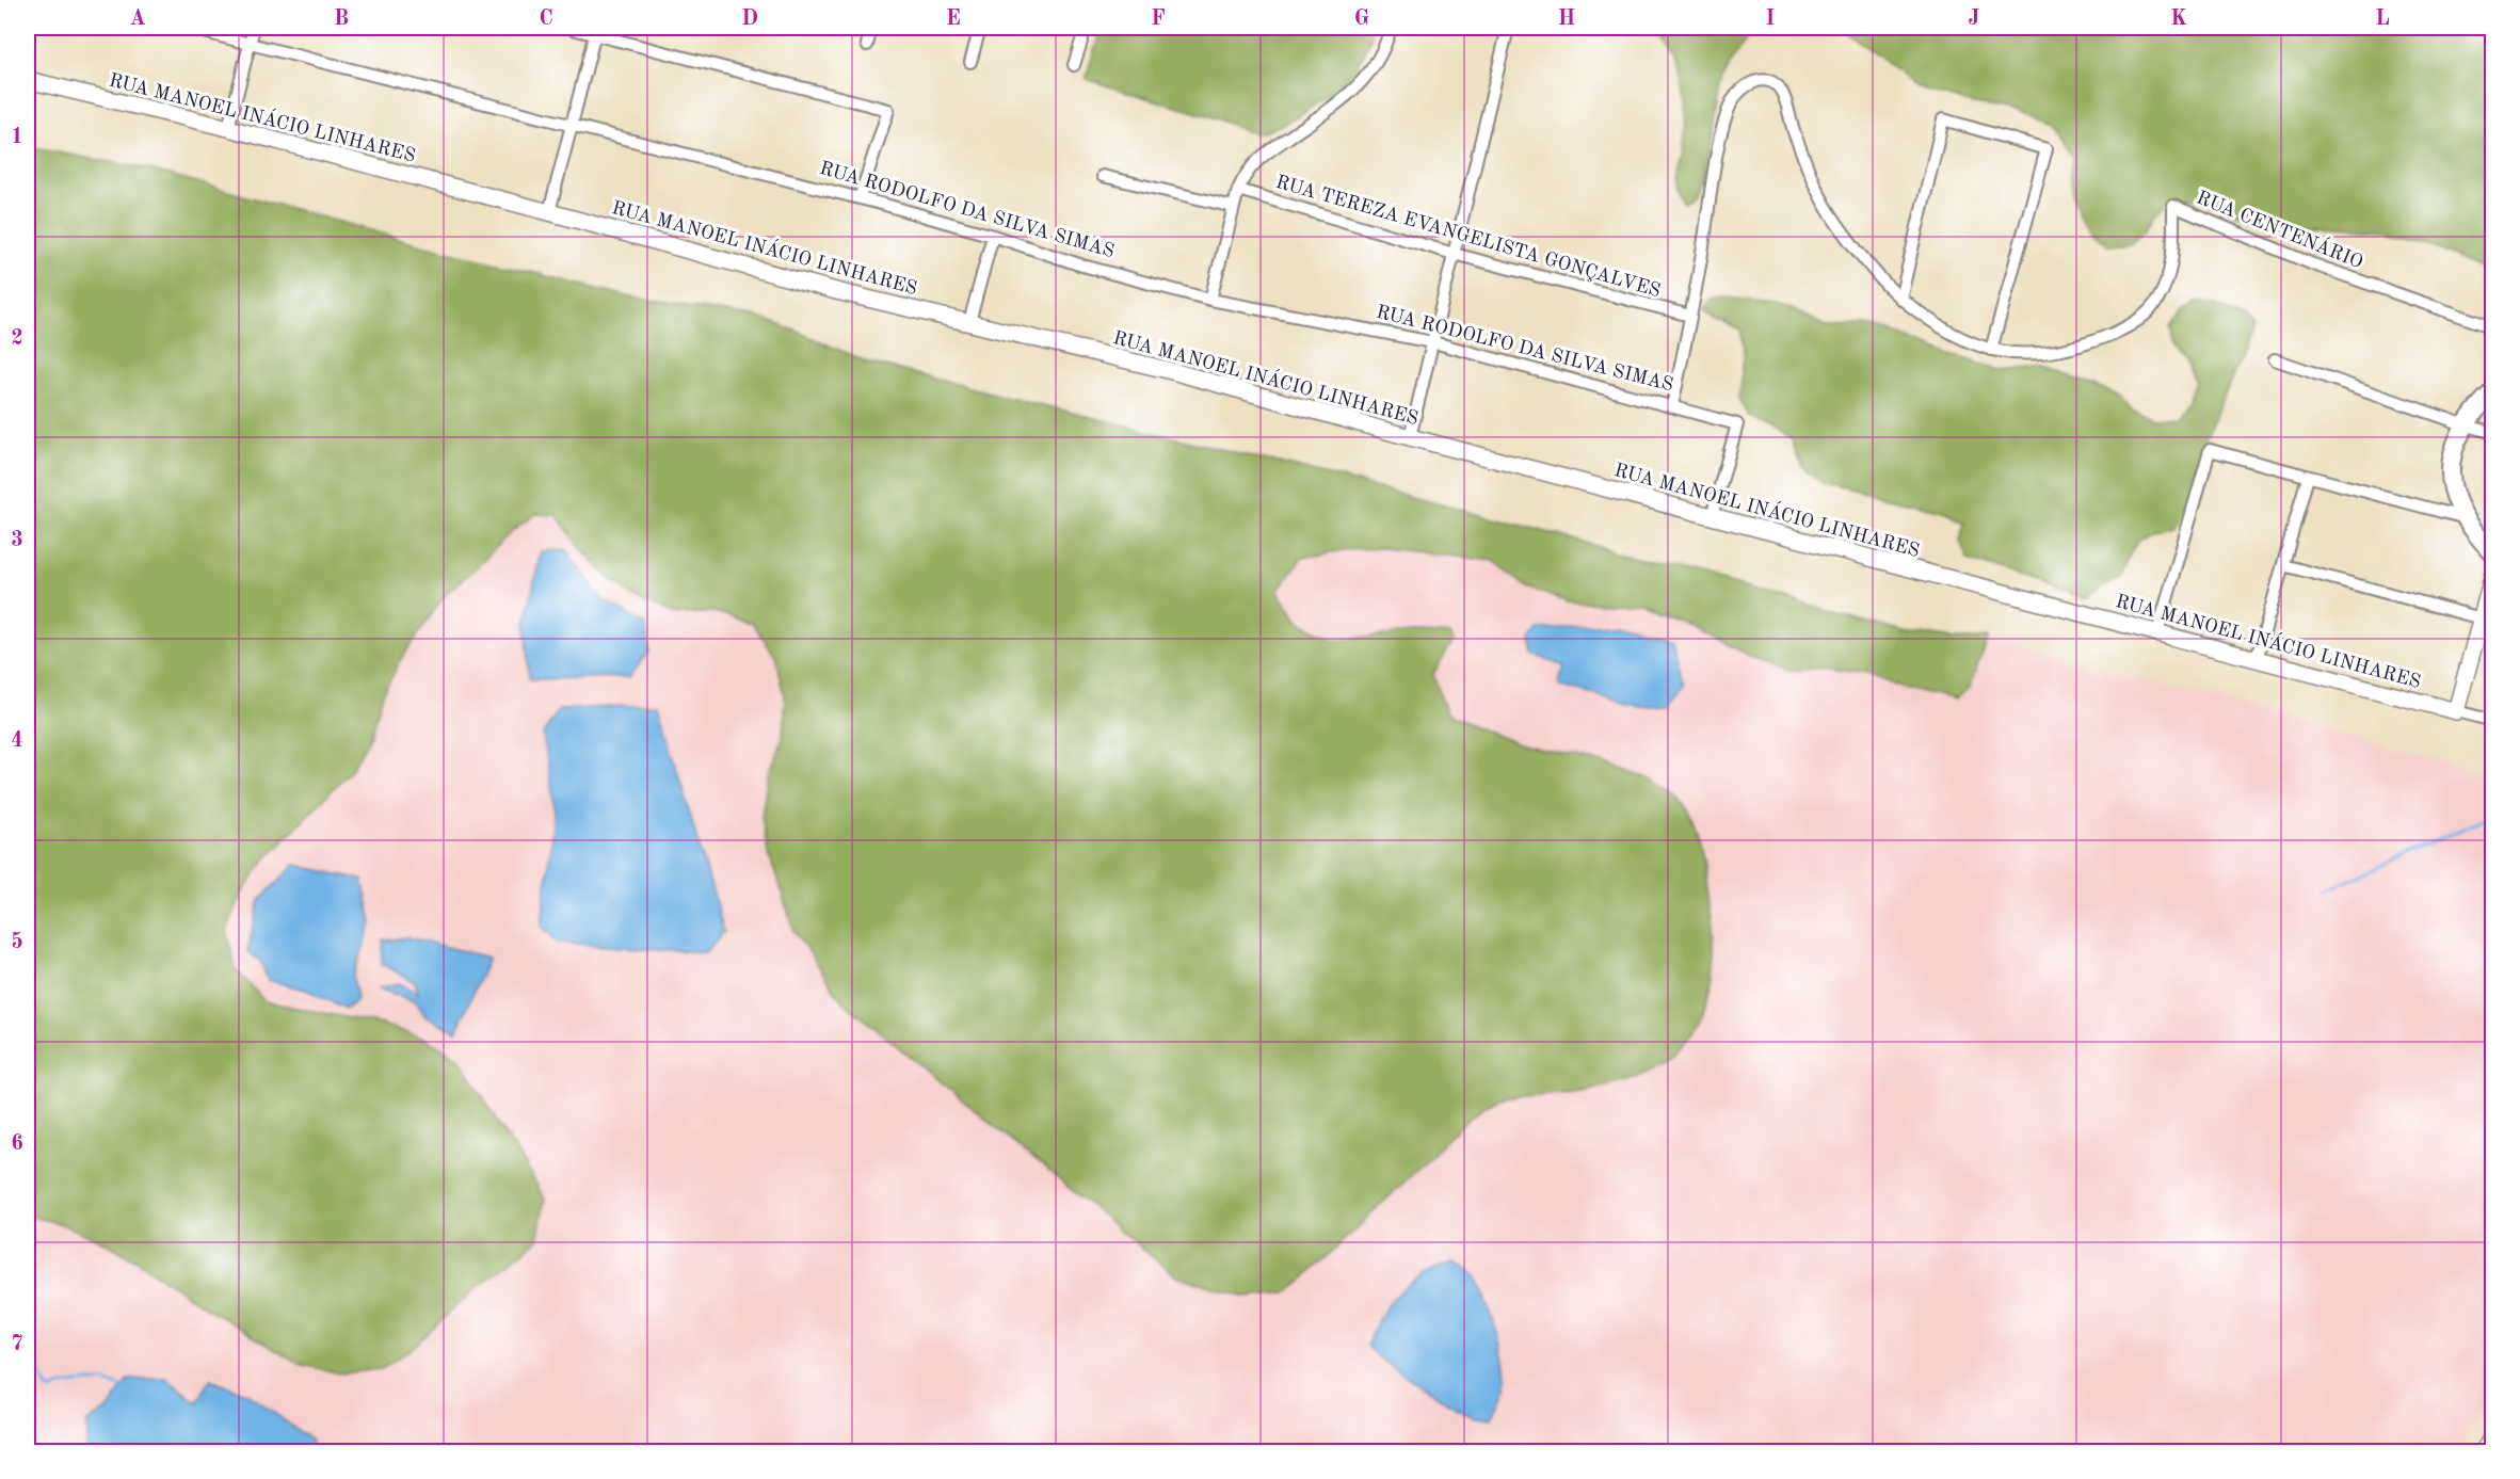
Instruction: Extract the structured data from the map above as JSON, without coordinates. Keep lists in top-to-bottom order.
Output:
{
  "streets": {
    "main road": ["RUA MANOEL INÁCIO LINHARES"],
    "street": ["RUA RODOLFO DA SILVA SIMAS", "RUA CENTENÁRIO", "RUA TEREZA EVANGELISTA GONÇALVES"]
  },
  "crossings": [
    ["RUA MANOEL INÁCIO LINHARES", "RUA RODOLFO DA SILVA SIMAS"],
    ["RUA CENTENÁRIO", "RUA TEREZA EVANGELISTA GONÇALVES"]
  ],
  "grid": {
    "columns": [
      "A",
      "B",
      "C",
      "D",
      "E",
      "F",
      "G",
      "H",
      "I",
      "J",
      "K",
      "L"
    ],
    "rows": [
      "1",
      "2",
      "3",
      "4",
      "5",
      "6",
      "7"
    ]
  }
}
